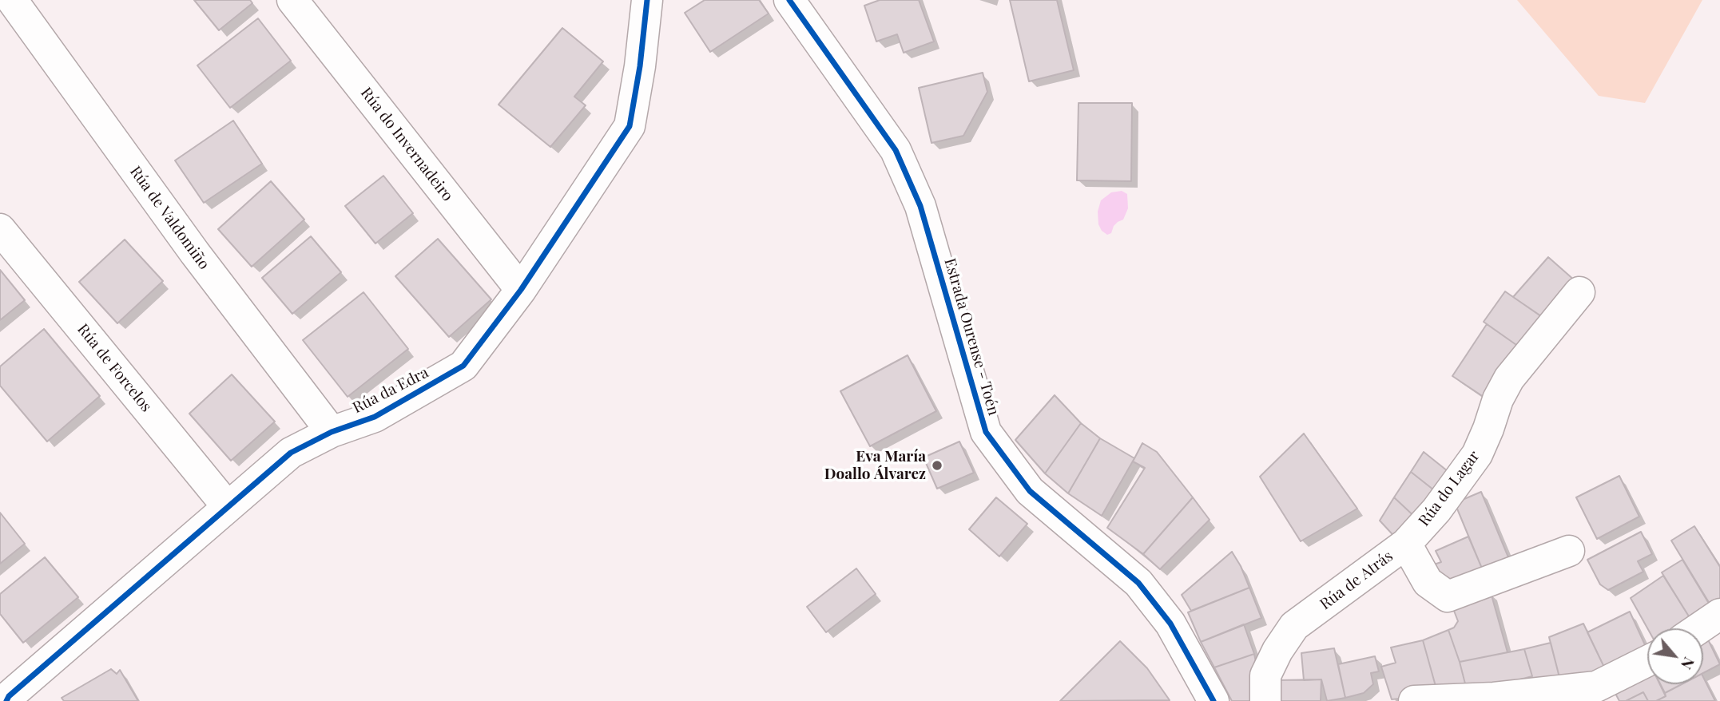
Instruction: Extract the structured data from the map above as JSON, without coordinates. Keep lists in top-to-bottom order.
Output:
{
  "streets": {
    "street": [
      "Rúa do Invernadeiro",
      "Rúa de Valdomiño",
      "Estrada Ourense - Toén",
      "Rúa de Forcelos",
      "Rúa da Edra",
      "Rúa do Lagar",
      "Rúa de Atrás"
    ]
  },
  "crossings": [
    ["Rúa do Invernadeiro", "Rúa da Edra"],
    ["Rúa de Valdomiño", "Rúa da Edra"],
    ["Rúa de Forcelos", "Rúa da Edra"],
    ["Rúa do Lagar", "Rúa de Atrás"]
  ],
  "places": ["Eva María Doallo Álvarez"],
  "north": "bottom right"
}
